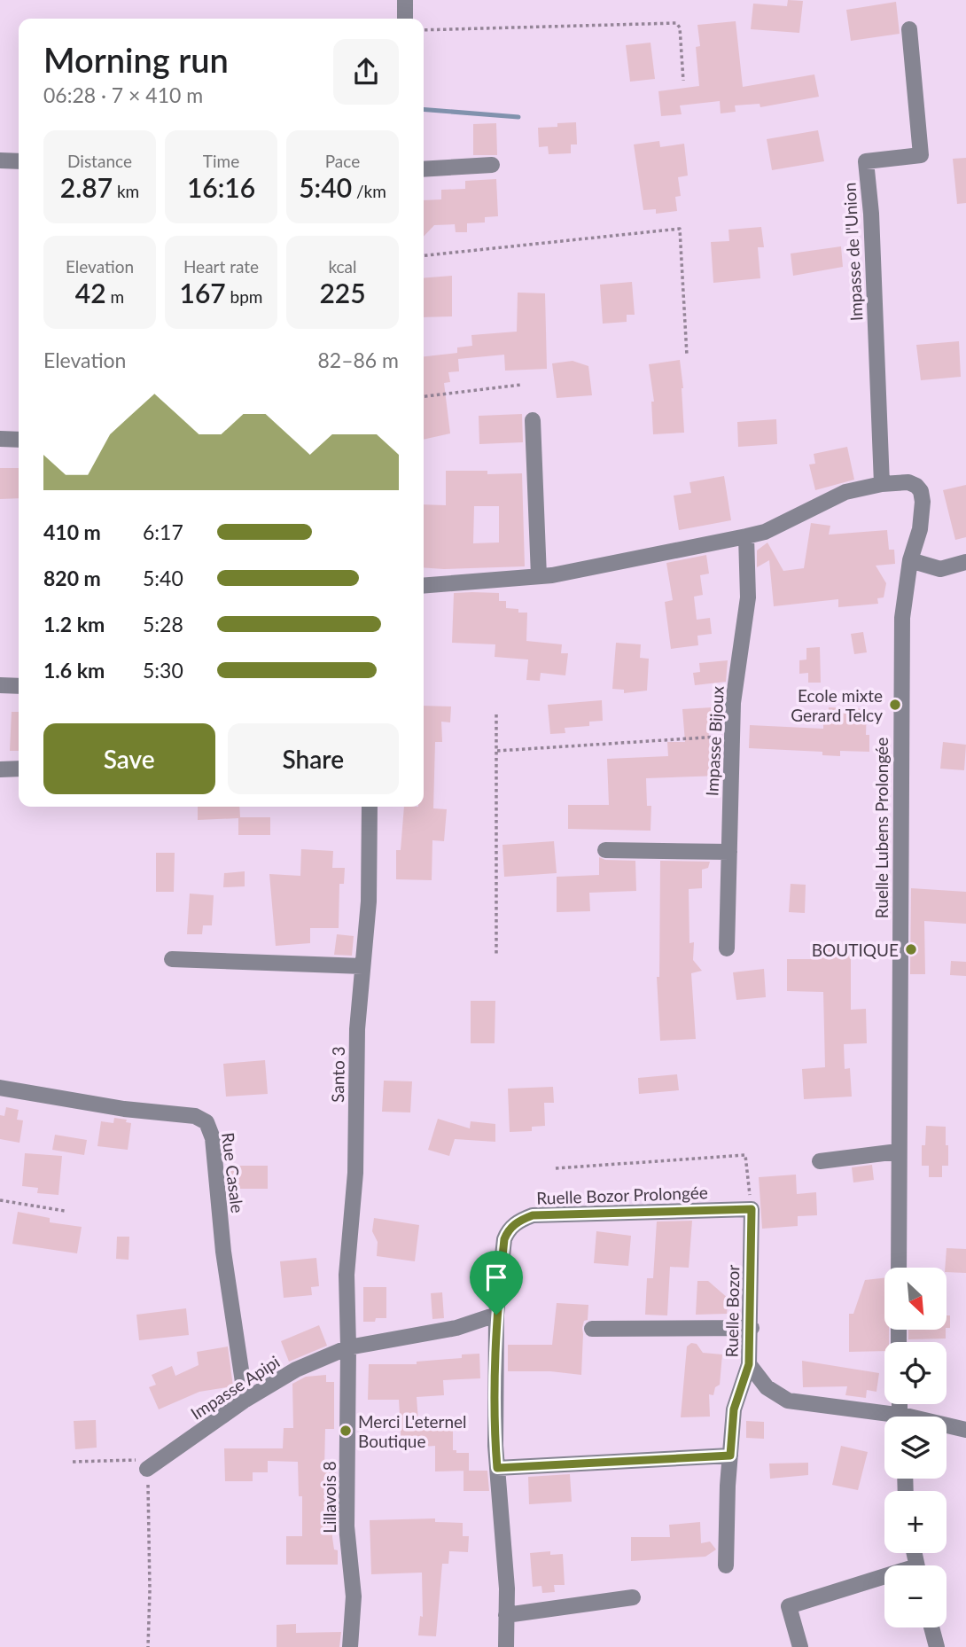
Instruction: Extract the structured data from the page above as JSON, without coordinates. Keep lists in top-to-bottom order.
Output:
{
  "streets": {
    "street": [
      "Impasse de l'Union",
      "Impasse Bijoux",
      "Ruelle Lubens Prolongée",
      "Santo 3",
      "Rue Casale",
      "Ruelle Bozor Prolongée",
      "Ruelle Bozor",
      "Impasse Apipi",
      "Lillavois 8"
    ]
  },
  "crossings": [
    ["Impasse de l'Union", "Ruelle Lubens Prolongée"],
    ["Impasse Bijoux", "Ruelle Lubens Prolongée"],
    ["Santo 3", "Impasse Apipi"],
    ["Santo 3", "Lillavois 8"],
    ["Rue Casale", "Impasse Apipi"],
    ["Ruelle Bozor Prolongée", "Ruelle Bozor"],
    ["Ruelle Bozor Prolongée", "Impasse Apipi"],
    ["Impasse Apipi", "Lillavois 8"]
  ],
  "places": ["Ecole mixte Gerard Telcy", "BOUTIQUE", "Merci L'eternel Boutique"],
  "north": "bottom right",
  "page": {
    "heading": ["Morning run", "06:28 · 7 × 410 m"],
    "stats": [
      ["Distance", "2.87 km"],
      ["Time", "16:16"],
      ["Pace", "5:40 /km"],
      ["Elevation", "42 m"],
      ["Heart rate", "167 bpm"],
      ["kcal", "225"]
    ],
    "chart": ["Elevation", "82–86 m"],
    "list": [
      {
        "name": "410 m",
        "note": "6:17"
      },
      {
        "name": "820 m",
        "note": "5:40"
      },
      {
        "name": "1.2 km",
        "note": "5:28"
      },
      {
        "name": "1.6 km",
        "note": "5:30"
      }
    ],
    "buttons": ["Save", "Share"],
    "map_buttons": ["+", "−"]
  }
}
